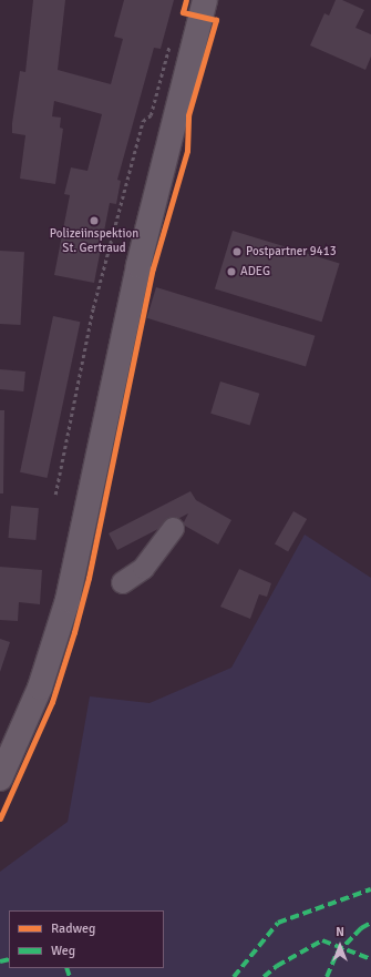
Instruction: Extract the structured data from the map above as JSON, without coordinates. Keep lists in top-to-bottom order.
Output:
{
  "places": ["Polizeiinspektion St. Gertraud", "Postpartner 9413", "ADEG"],
  "legend": ["Radweg", "Weg"],
  "north": "top"
}
